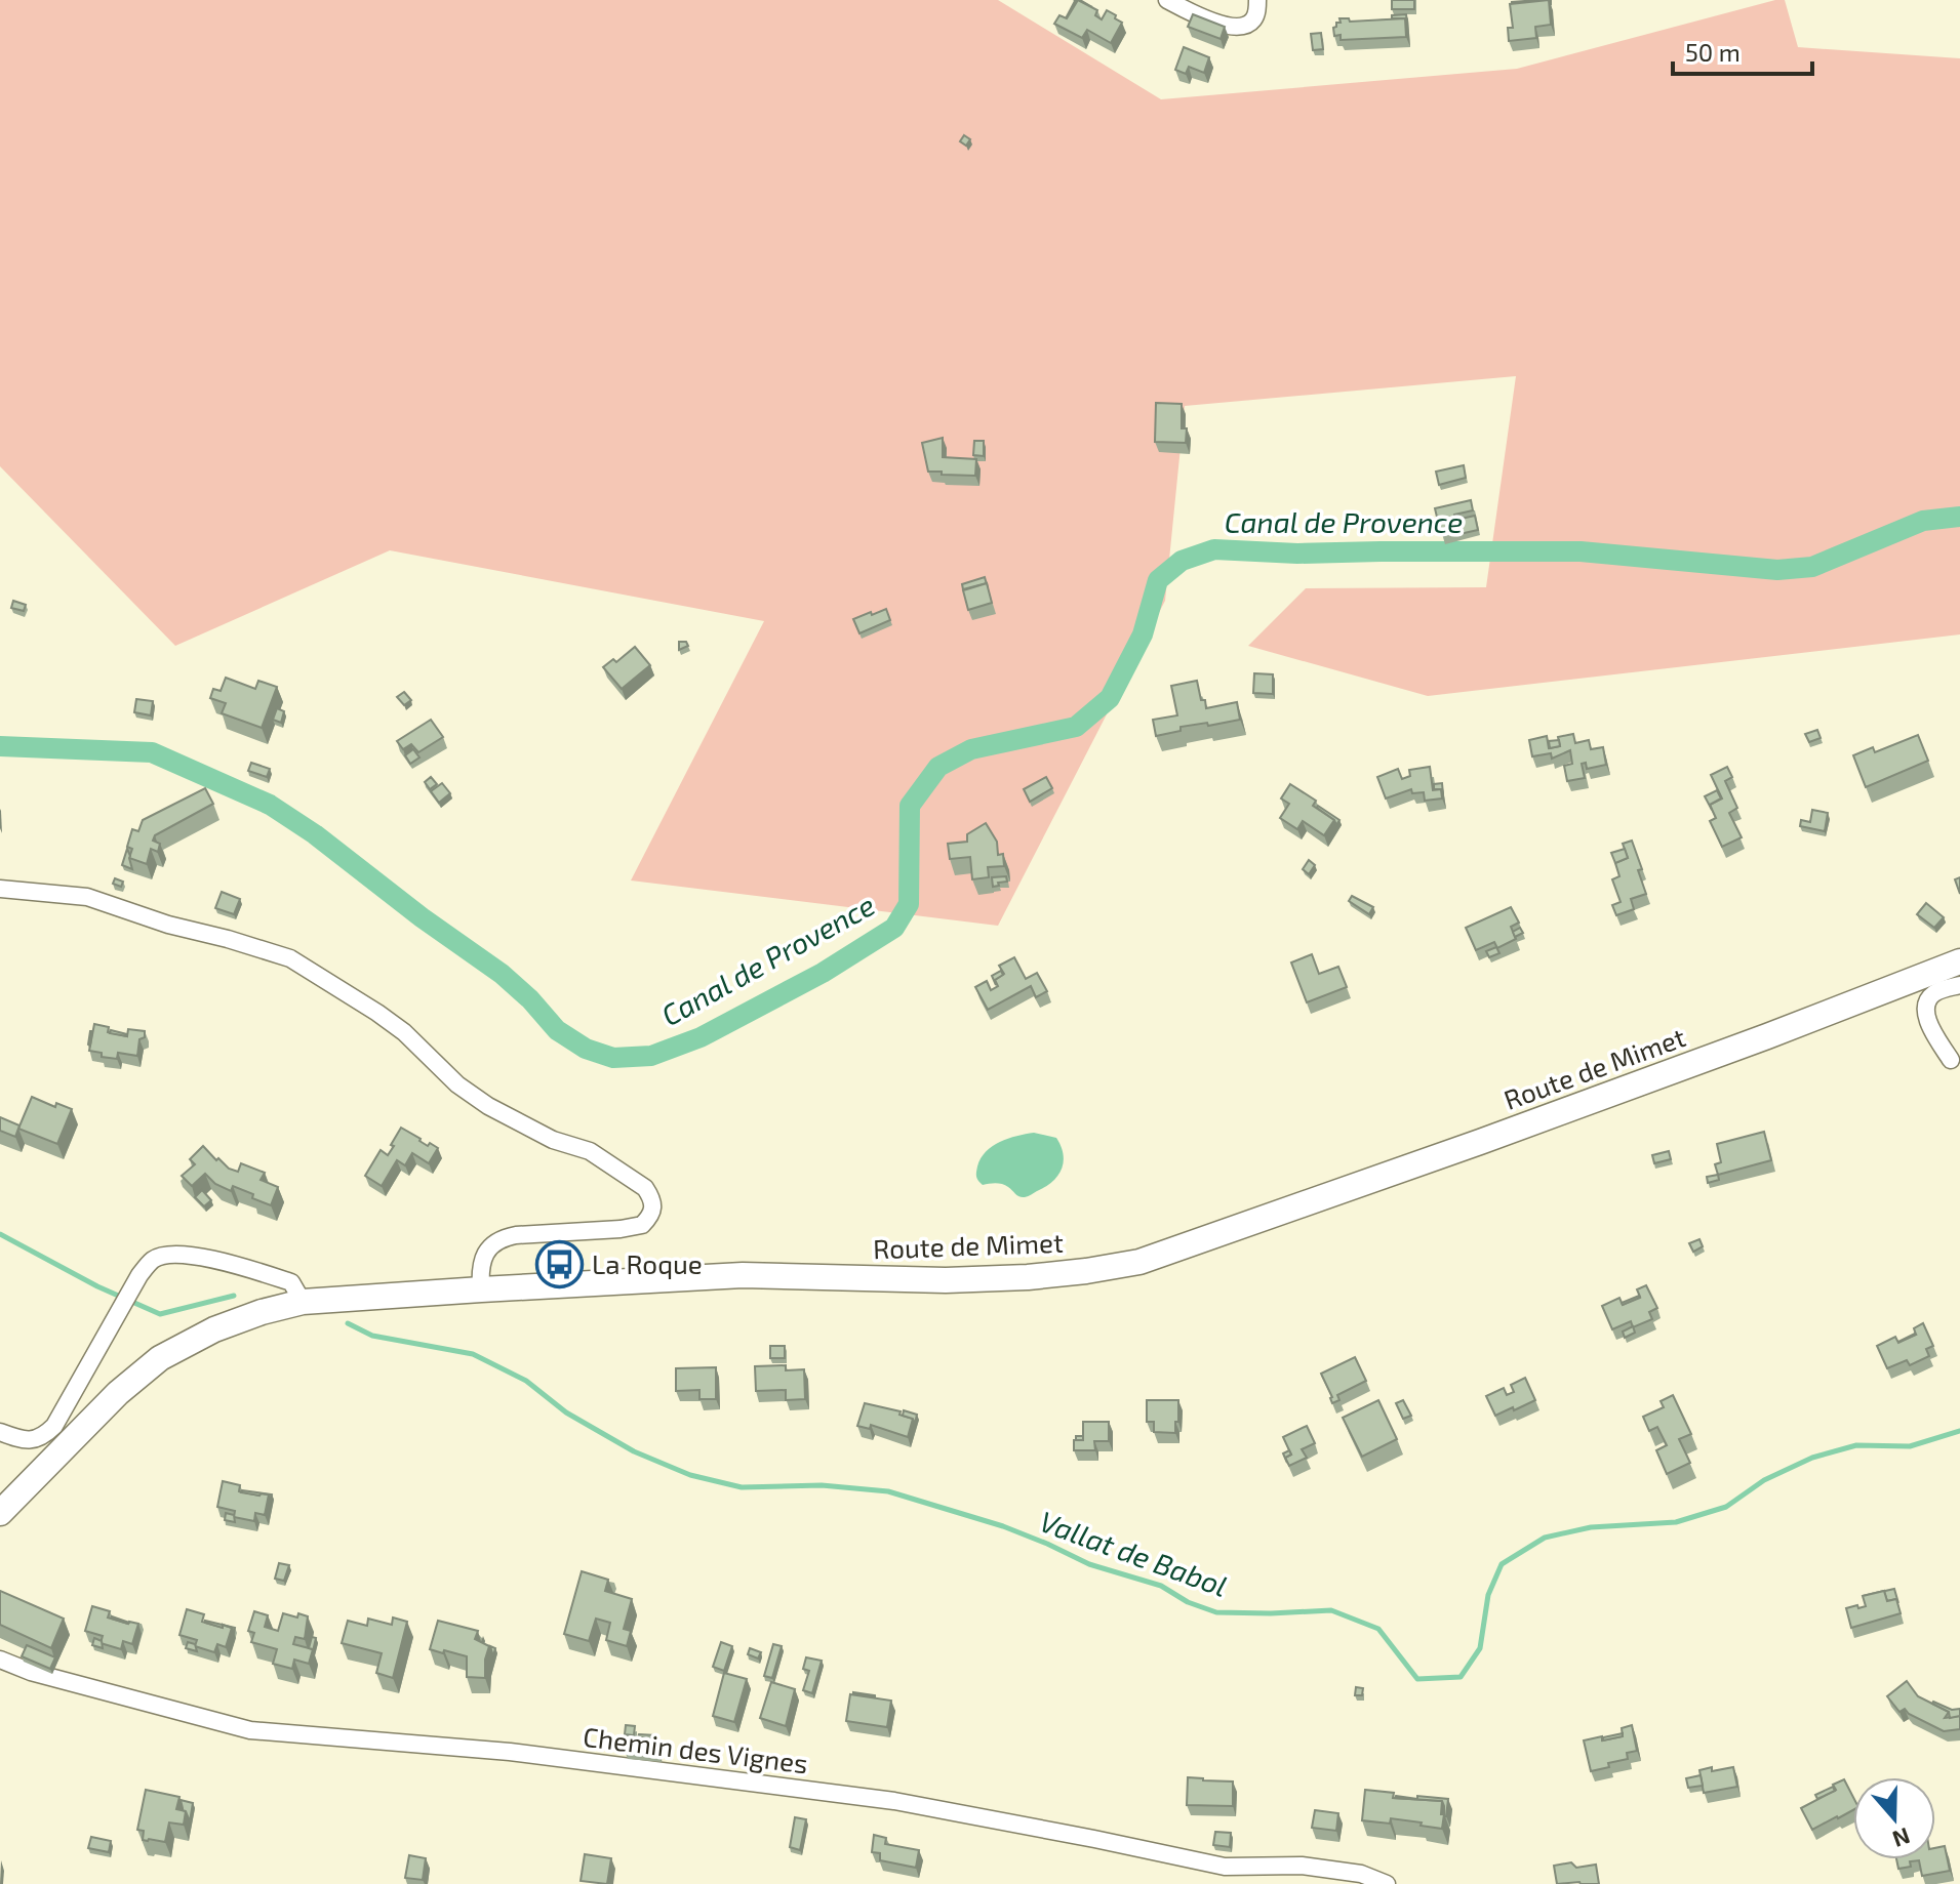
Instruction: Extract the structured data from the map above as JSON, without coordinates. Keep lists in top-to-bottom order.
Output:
{
  "streets": {
    "main road": ["Route de Mimet"],
    "street": ["Chemin des Vignes"]
  },
  "water": ["Canal de Provence", "Vallat de Babol"],
  "places": {
    "bus stop": ["La Roque"]
  },
  "scale_bar": "50 m",
  "north": "bottom"
}
